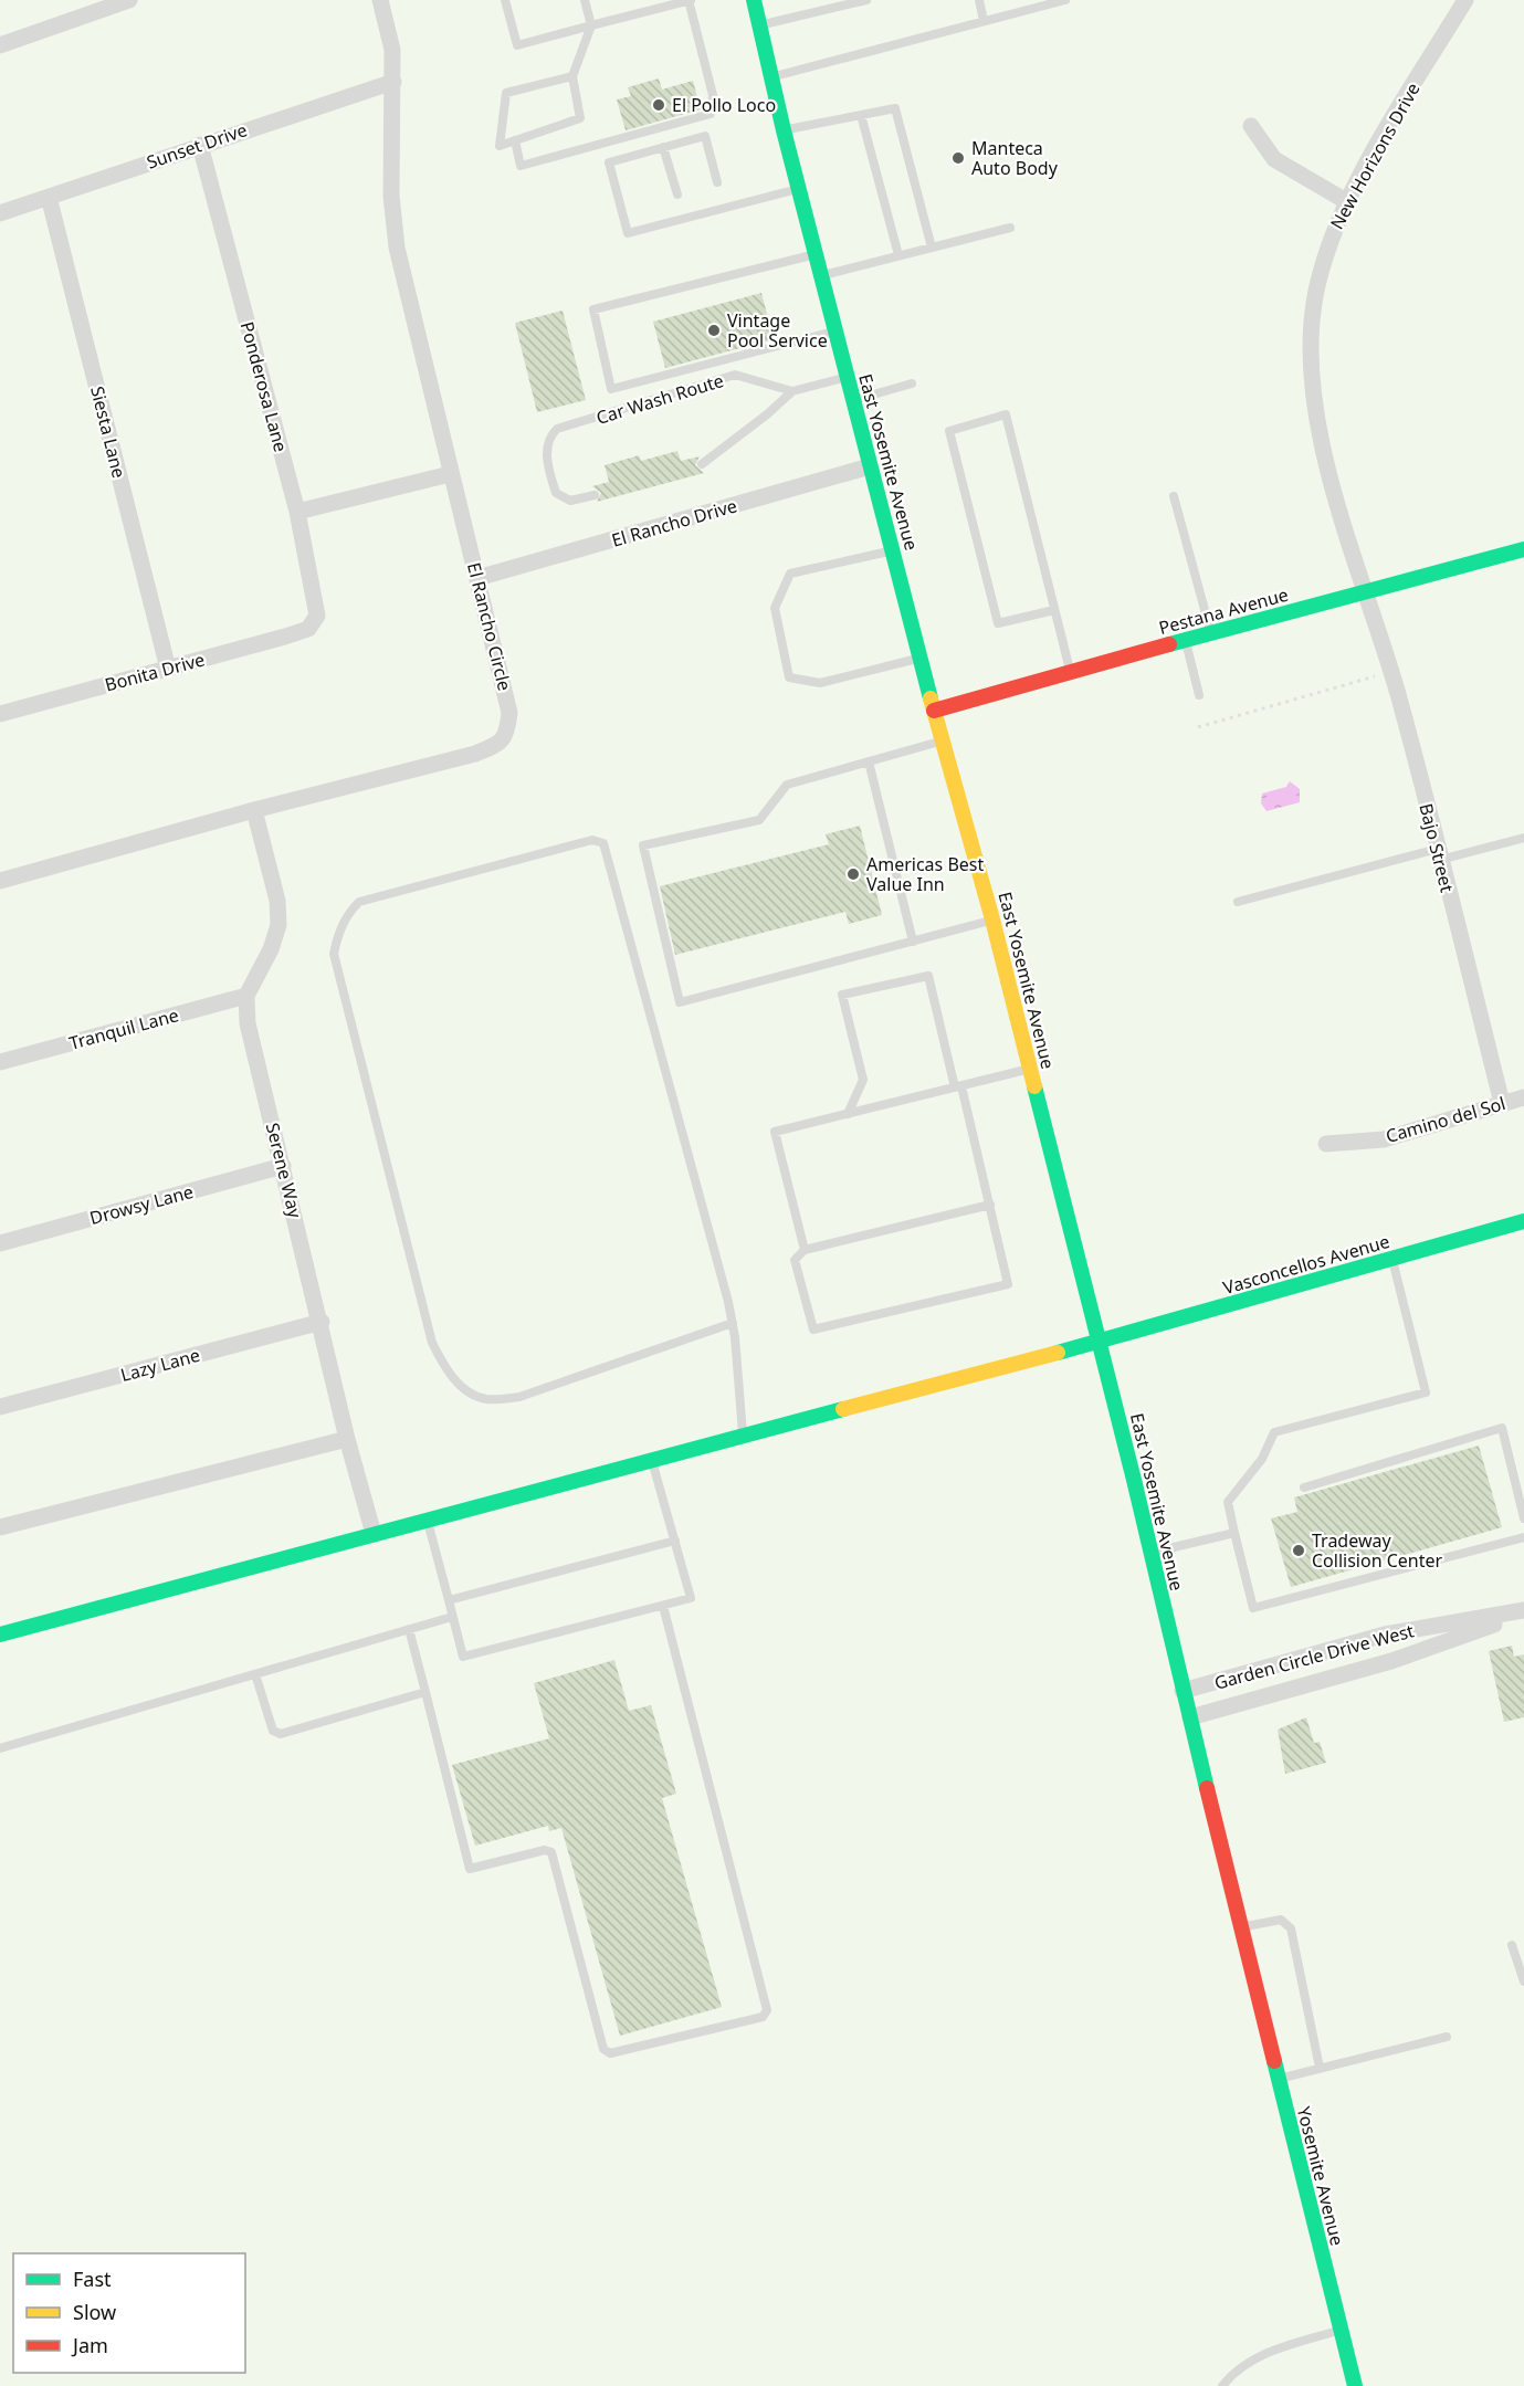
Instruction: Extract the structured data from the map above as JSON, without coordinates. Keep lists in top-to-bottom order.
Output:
{
  "streets": {
    "main road": [
      "East Yosemite Avenue",
      "Pestana Avenue",
      "Vasconcellos Avenue",
      "Yosemite Avenue"
    ],
    "street": [
      "Sunset Drive",
      "New Horizons Drive",
      "Ponderosa Lane",
      "Siesta Lane",
      "El Rancho Drive",
      "El Rancho Circle",
      "Bonita Drive",
      "Bajo Street",
      "Tranquil Lane",
      "Camino del Sol",
      "Serene Way",
      "Drowsy Lane",
      "Lazy Lane",
      "Garden Circle Drive West"
    ],
    "lane": ["Car Wash Route"]
  },
  "crossings": [
    ["Sunset Drive", "Ponderosa Lane"],
    ["Sunset Drive", "Siesta Lane"],
    ["Sunset Drive", "El Rancho Circle"],
    ["New Horizons Drive", "Pestana Avenue"],
    ["New Horizons Drive", "Bajo Street"],
    ["Ponderosa Lane", "Bonita Drive"],
    ["Siesta Lane", "Bonita Drive"],
    ["East Yosemite Avenue", "El Rancho Drive"],
    ["East Yosemite Avenue", "Pestana Avenue"],
    ["East Yosemite Avenue", "Vasconcellos Avenue"],
    ["East Yosemite Avenue", "Garden Circle Drive West"],
    ["East Yosemite Avenue", "Yosemite Avenue"],
    ["El Rancho Drive", "El Rancho Circle"],
    ["Pestana Avenue", "Bajo Street"],
    ["Bajo Street", "Camino del Sol"],
    ["Tranquil Lane", "Serene Way"],
    ["Serene Way", "Drowsy Lane"],
    ["Serene Way", "Vasconcellos Avenue"],
    ["Serene Way", "Lazy Lane"]
  ],
  "places": [
    "El Pollo Loco",
    "Manteca Auto Body",
    "Vintage Pool Service",
    "Americas Best Value Inn",
    "Tradeway Collision Center"
  ],
  "legend": ["Fast", "Slow", "Jam"]
}
